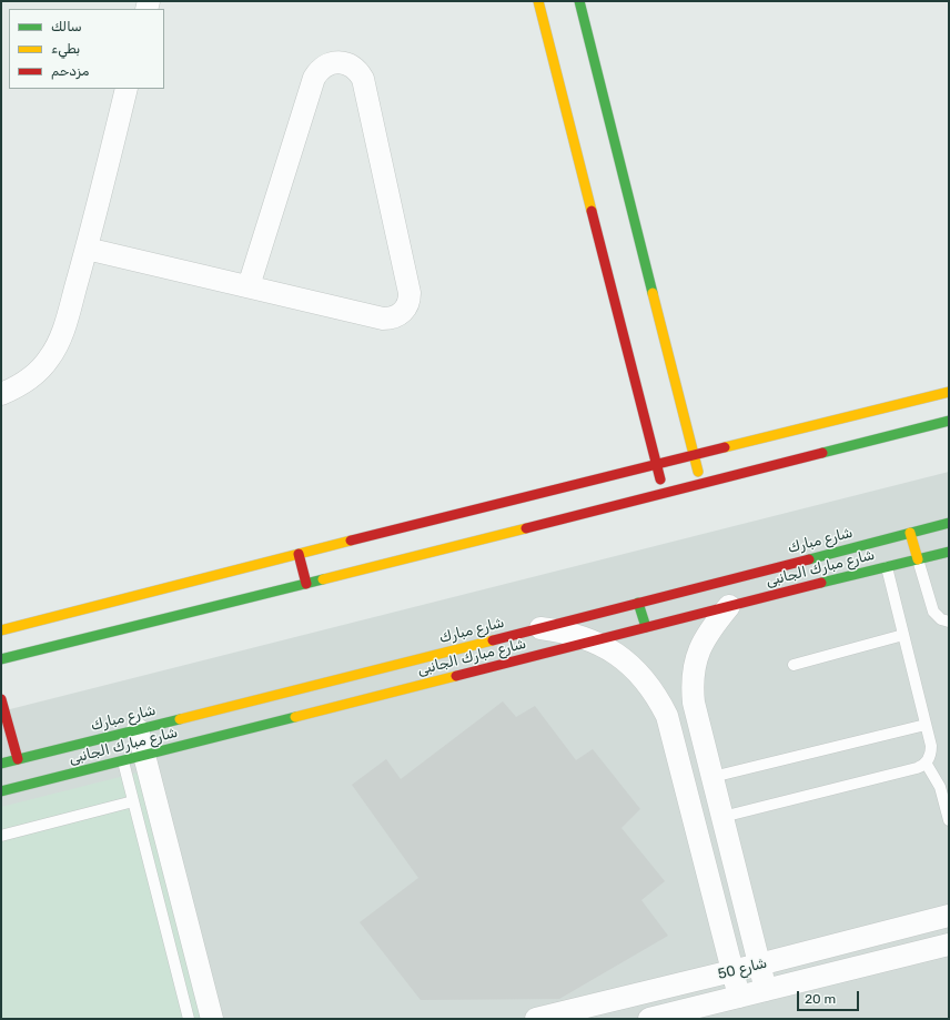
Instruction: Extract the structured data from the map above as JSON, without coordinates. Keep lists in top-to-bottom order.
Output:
{
  "streets": {
    "main road": ["شارع مبارك", "شارع مبارك الجانبى"],
    "street": ["شارع 50"]
  },
  "legend": ["سالك", "بطيء", "مزدحم"],
  "scale_bar": "20 m"
}
